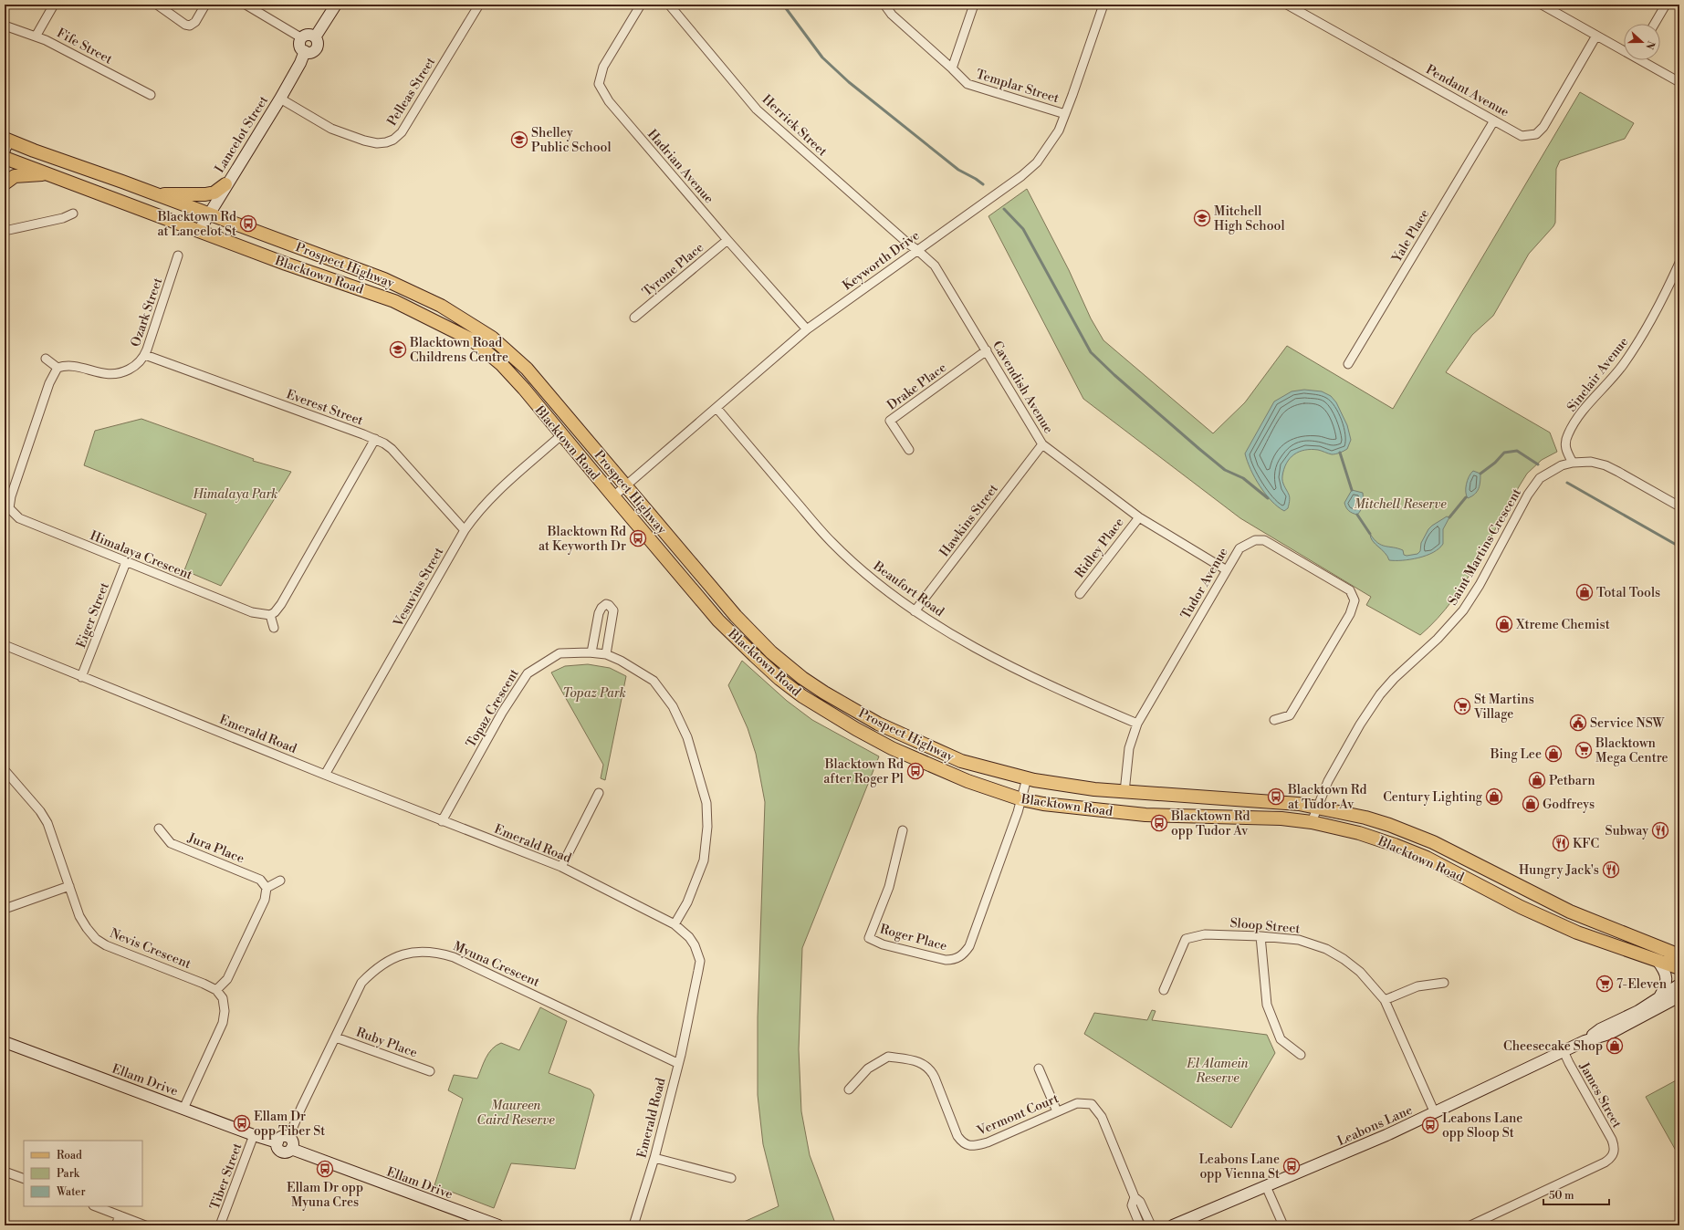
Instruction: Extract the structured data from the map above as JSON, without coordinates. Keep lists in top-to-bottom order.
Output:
{
  "streets": {
    "main road": ["Prospect Highway", "Blacktown Road"],
    "street": [
      "Fife Street",
      "Templar Street",
      "Pendant Avenue",
      "Pelleas Street",
      "Herrick Street",
      "Lancelot Street",
      "Hadrian Avenue",
      "Yale Place",
      "Keyworth Drive",
      "Tyrone Place",
      "Ozark Street",
      "Sinclair Avenue",
      "Drake Place",
      "Cavendish Avenue",
      "Everest Street",
      "Hawkins Street",
      "Saint Martins Crescent",
      "Ridley Place",
      "Himalaya Crescent",
      "Tudor Avenue",
      "Vesuvius Street",
      "Beaufort Road",
      "Eiger Street",
      "Topaz Crescent",
      "Emerald Road",
      "Jura Place",
      "Sloop Street",
      "Roger Place",
      "Nevis Crescent",
      "Myuna Crescent",
      "Ruby Place",
      "Ellam Drive",
      "James Street",
      "Vermont Court",
      "Leabons Lane",
      "Tiber Street"
    ]
  },
  "crossings": [
    ["Templar Street", "Keyworth Drive"],
    ["Pendant Avenue", "Yale Place"],
    ["Pelleas Street", "Lancelot Street"],
    ["Herrick Street", "Keyworth Drive"],
    ["Herrick Street", "Cavendish Avenue"],
    ["Lancelot Street", "Prospect Highway"],
    ["Lancelot Street", "Blacktown Road"],
    ["Hadrian Avenue", "Keyworth Drive"],
    ["Hadrian Avenue", "Tyrone Place"],
    ["Keyworth Drive", "Prospect Highway"],
    ["Keyworth Drive", "Blacktown Road"],
    ["Keyworth Drive", "Cavendish Avenue"],
    ["Keyworth Drive", "Beaufort Road"],
    ["Prospect Highway", "Blacktown Road"],
    ["Prospect Highway", "Tudor Avenue"],
    ["Prospect Highway", "Roger Place"],
    ["Blacktown Road", "Saint Martins Crescent"],
    ["Blacktown Road", "Vesuvius Street"],
    ["Blacktown Road", "Roger Place"],
    ["Ozark Street", "Everest Street"],
    ["Ozark Street", "Himalaya Crescent"],
    ["Sinclair Avenue", "Saint Martins Crescent"],
    ["Drake Place", "Cavendish Avenue"],
    ["Cavendish Avenue", "Hawkins Street"],
    ["Cavendish Avenue", "Ridley Place"],
    ["Cavendish Avenue", "Tudor Avenue"],
    ["Everest Street", "Vesuvius Street"],
    ["Hawkins Street", "Beaufort Road"],
    ["Himalaya Crescent", "Eiger Street"],
    ["Tudor Avenue", "Beaufort Road"],
    ["Vesuvius Street", "Emerald Road"],
    ["Eiger Street", "Emerald Road"],
    ["Topaz Crescent", "Emerald Road"],
    ["Emerald Road", "Myuna Crescent"],
    ["Sloop Street", "Leabons Lane"],
    ["Myuna Crescent", "Ruby Place"],
    ["Myuna Crescent", "Ellam Drive"],
    ["Ellam Drive", "Tiber Street"],
    ["James Street", "Leabons Lane"]
  ],
  "parks": [
    "Himalaya Park",
    "Mitchell Reserve",
    "Topaz Park",
    "El Alamein Reserve",
    "Maureen Caird Reserve"
  ],
  "places": {
    "school or university": ["Shelley Public School", "Mitchell High School", "Blacktown Road Childrens Centre"],
    "bus stop": [
      "Blacktown Rd at Lancelot St",
      "Blacktown Rd at Keyworth Dr",
      "Blacktown Rd after Roger Pl",
      "Blacktown Rd at Tudor Av",
      "Blacktown Rd opp Tudor Av",
      "Ellam Dr opp Tiber St",
      "Leabons Lane opp Sloop St",
      "Leabons Lane opp Vienna St",
      "Ellam Dr opp Myuna Cres"
    ],
    "shop": [
      "Total Tools",
      "Xtreme Chemist",
      "Bing Lee",
      "Petbarn",
      "Century Lighting",
      "Godfreys",
      "Cheesecake Shop"
    ],
    "supermarket": ["St Martins Village", "Blacktown Mega Centre", "7-Eleven"],
    "public building": ["Service NSW"],
    "restaurant": ["Subway", "KFC", "Hungry Jack's"]
  },
  "legend": ["Road", "Park", "Water"],
  "scale_bar": "50 m",
  "north": "right"
}
